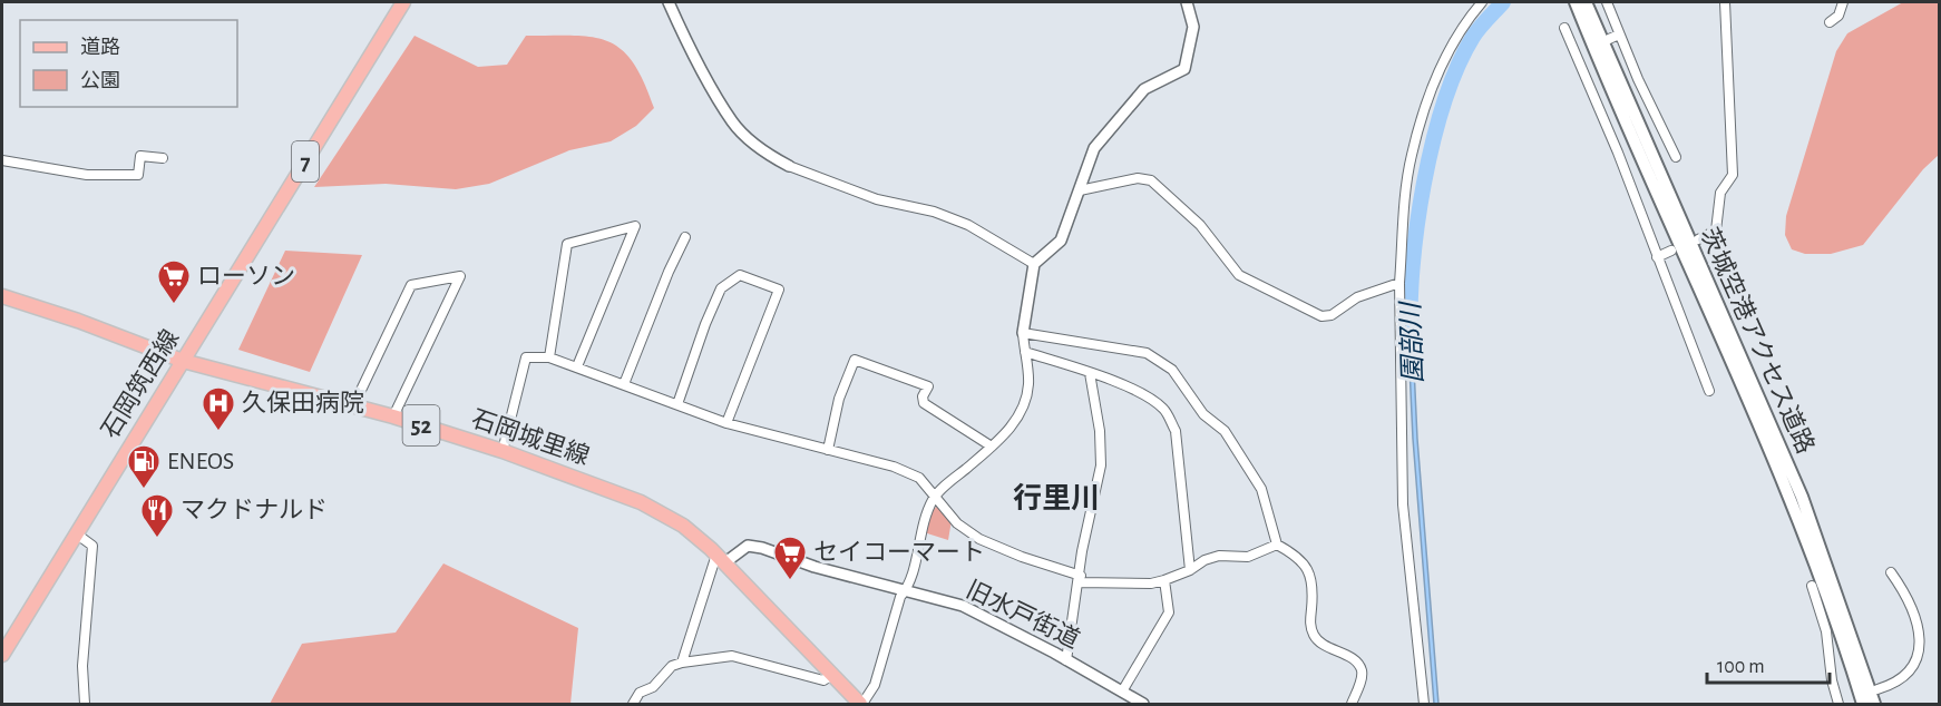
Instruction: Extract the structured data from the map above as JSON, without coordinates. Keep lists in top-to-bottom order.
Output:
{
  "streets": {
    "main road": [
      "7",
      "茨城空港アクセス道路",
      "石岡筑西線",
      "52",
      "石岡城里線"
    ],
    "street": ["旧水戸街道"]
  },
  "crossings": [
    ["石岡筑西線", "石岡城里線"],
    ["石岡城里線", "旧水戸街道"]
  ],
  "districts": ["行里川"],
  "water": ["園部川"],
  "places": {
    "supermarket": ["ローソン", "セイコーマート"],
    "hospital": ["久保田病院"],
    "fuel station": ["ENEOS"],
    "restaurant": ["マクドナルド"]
  },
  "legend": ["道路", "公園"],
  "scale_bar": "100 m"
}
